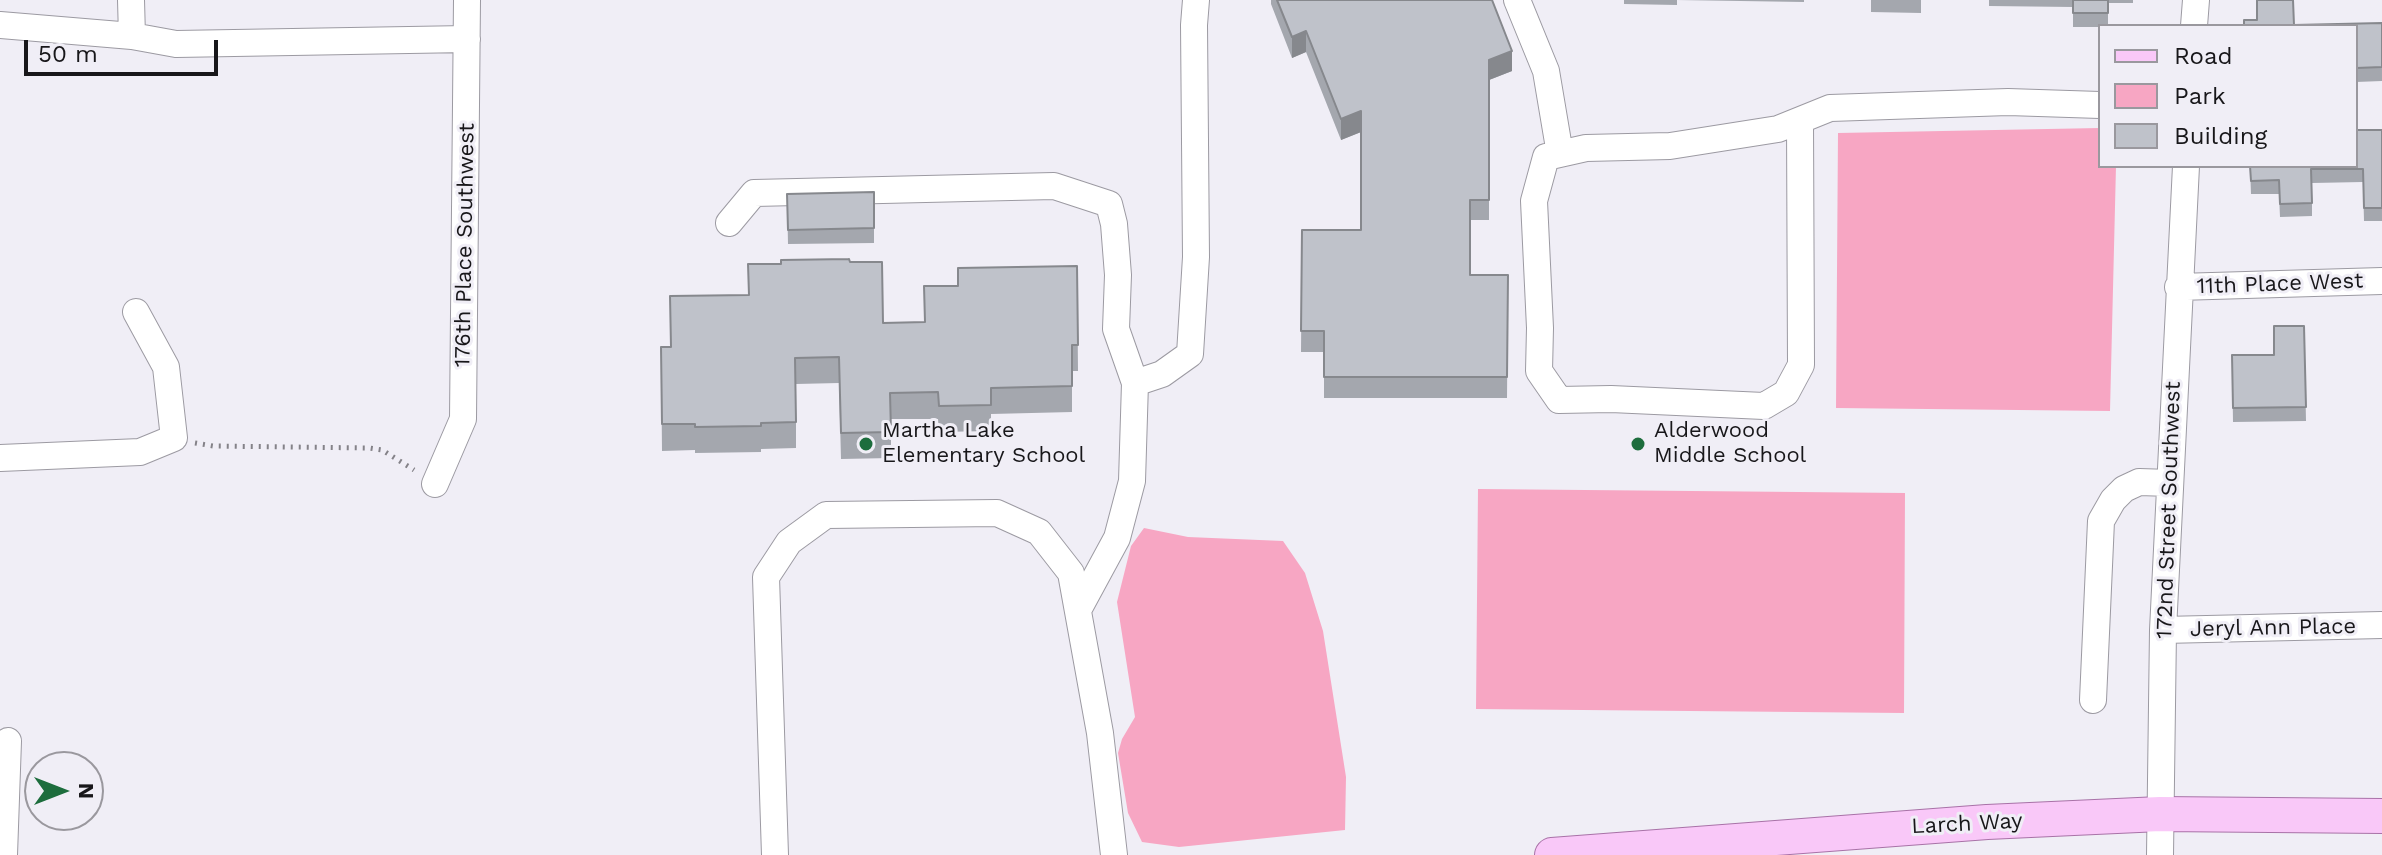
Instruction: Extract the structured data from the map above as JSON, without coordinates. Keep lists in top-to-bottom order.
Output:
{
  "streets": {
    "main road": ["Larch Way"],
    "street": [
      "176th Place Southwest",
      "11th Place West",
      "172nd Street Southwest",
      "Jeryl Ann Place"
    ]
  },
  "crossings": [
    ["11th Place West", "172nd Street Southwest"],
    ["172nd Street Southwest", "Jeryl Ann Place"],
    ["172nd Street Southwest", "Larch Way"]
  ],
  "places": ["Martha Lake Elementary School", "Alderwood Middle School"],
  "legend": ["Road", "Park", "Building"],
  "scale_bar": "50 m",
  "north": "right"
}
